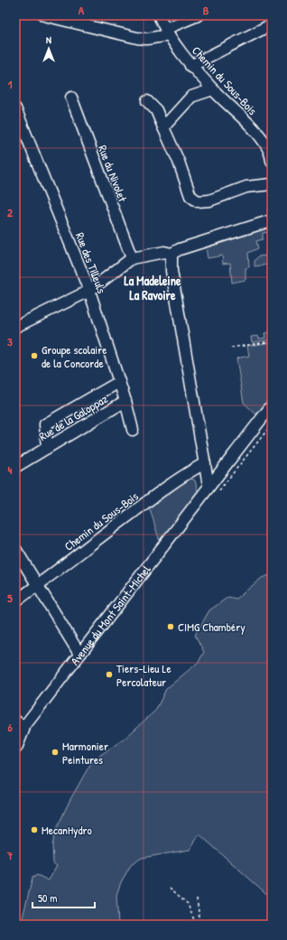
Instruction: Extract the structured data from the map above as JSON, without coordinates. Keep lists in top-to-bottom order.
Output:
{
  "streets": {
    "main road": ["Avenue du Mont Saint-Michel"],
    "street": [
      "Chemin du Sous-Bois",
      "Rue du Nivolet",
      "Rue des Tilleuls",
      "Rue de la Galoppaz"
    ]
  },
  "crossings": [
    ["Rue des Tilleuls", "Rue de la Galoppaz"]
  ],
  "districts": ["La Madeleine La Ravoire"],
  "places": [
    "Groupe scolaire de la Concorde",
    "CIMG Chambéry",
    "Tiers-Lieu Le Percolateur",
    "Marmonier Peintures",
    "MecanHydro"
  ],
  "scale_bar": "50 m",
  "north": "top",
  "grid": {
    "columns": ["A", "B"],
    "rows": [
      "1",
      "2",
      "3",
      "4",
      "5",
      "6",
      "7"
    ]
  }
}
